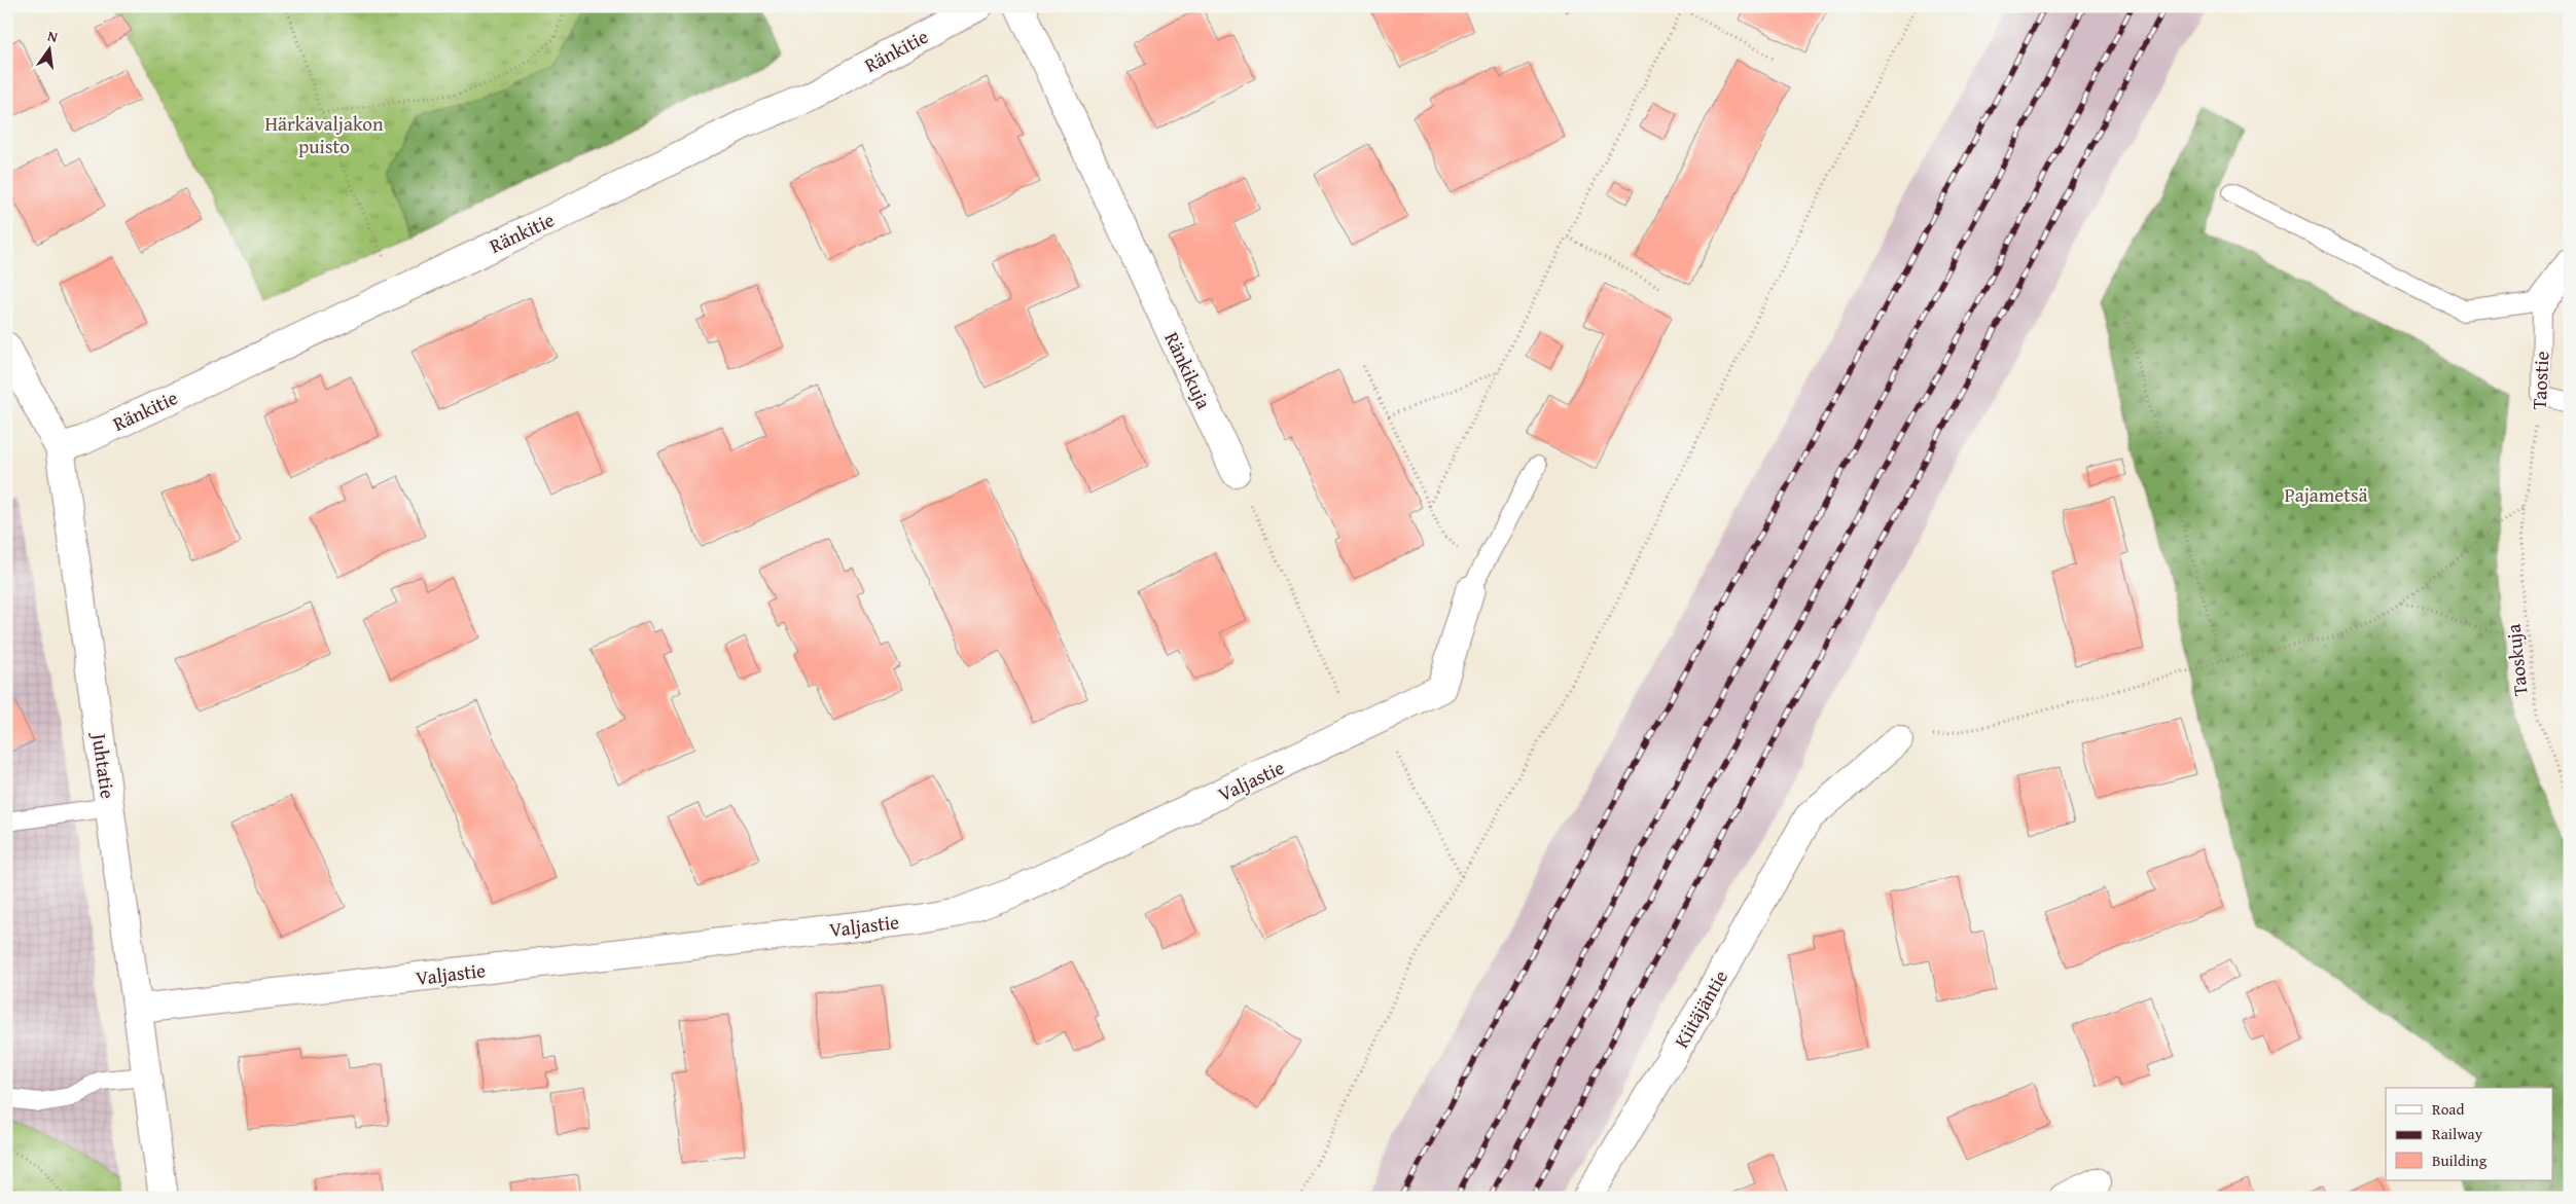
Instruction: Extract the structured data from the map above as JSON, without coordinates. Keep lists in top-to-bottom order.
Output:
{
  "streets": {
    "street": [
      "Ränkitie",
      "Ränkikuja",
      "Juhtatie",
      "Valjastie",
      "Kiitäjäntie"
    ],
    "lane": ["Taostie"],
    "path": ["Taoskuja"]
  },
  "crossings": [
    ["Ränkitie", "Juhtatie"],
    ["Taostie", "Taoskuja"],
    ["Juhtatie", "Valjastie"]
  ],
  "parks": ["Härkävaljakon puisto", "Pajametsä"],
  "legend": ["Road", "Railway", "Building"],
  "north": "top"
}
